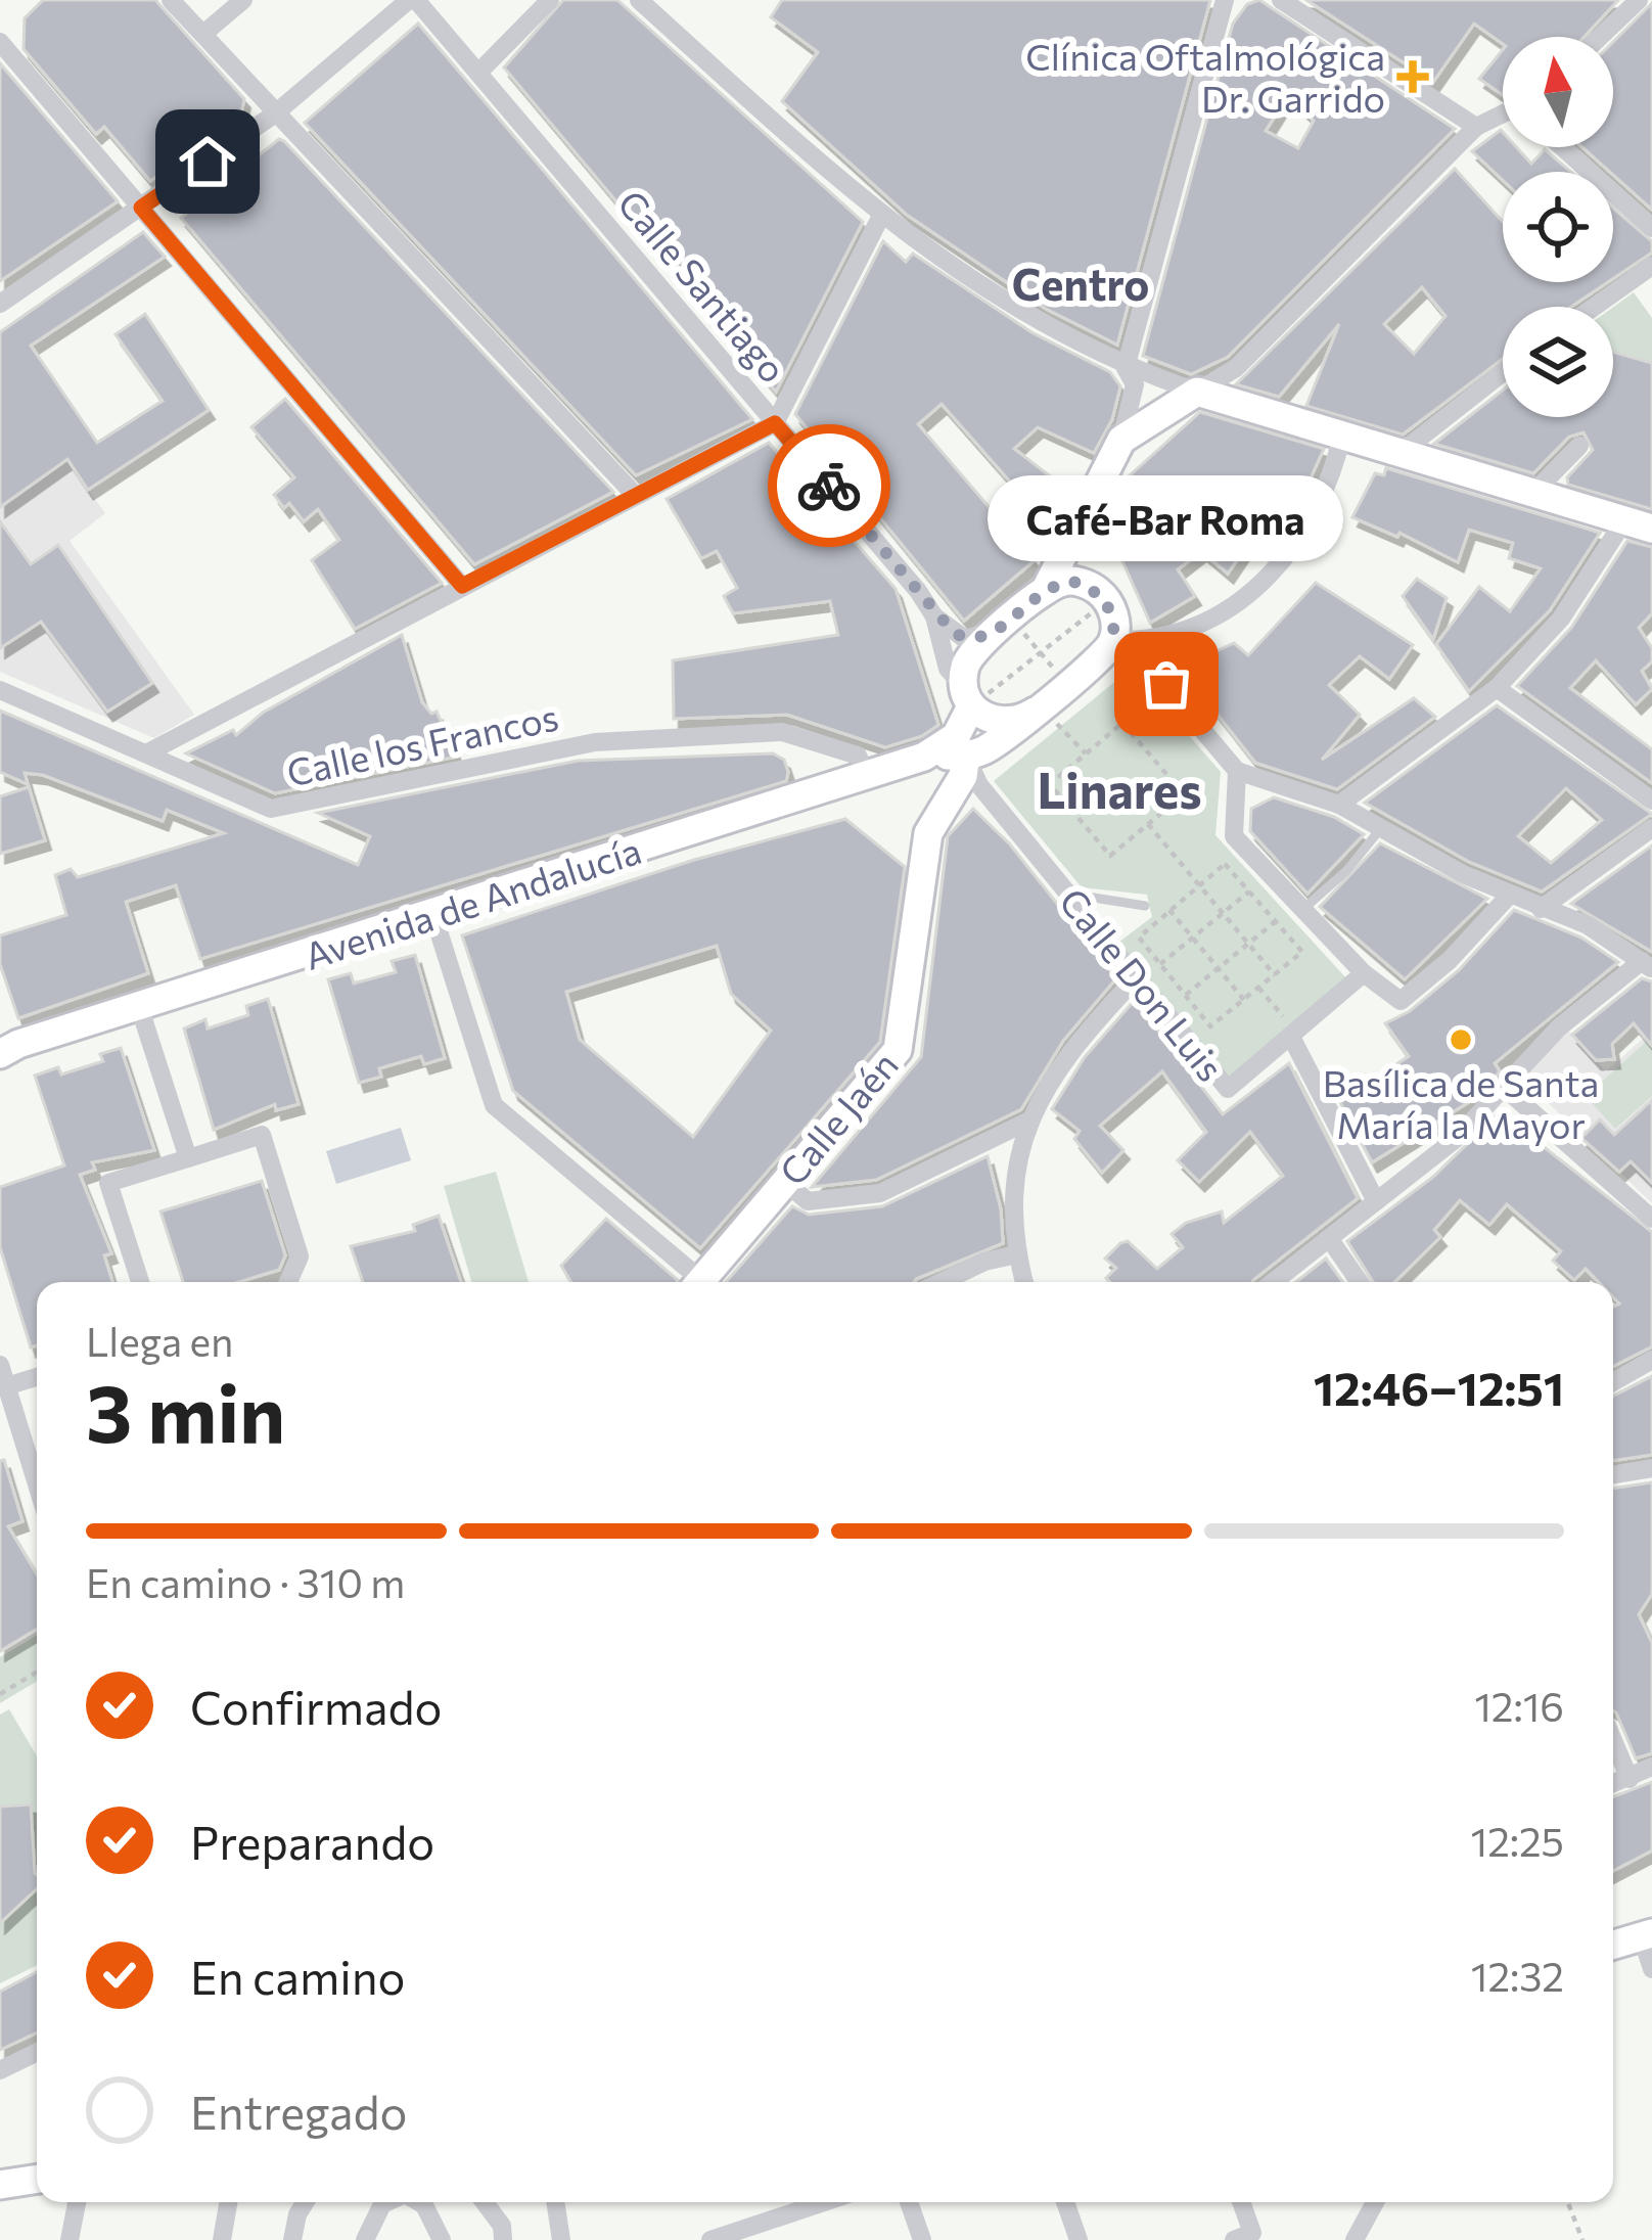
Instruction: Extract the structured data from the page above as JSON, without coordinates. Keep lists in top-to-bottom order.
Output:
{
  "streets": {
    "main road": ["Avenida de Andalucía", "Calle Jaén"],
    "street": ["Calle Santiago", "Calle los Francos", "Calle Don Luis"]
  },
  "crossings": [
    ["Calle los Francos", "Avenida de Andalucía"],
    ["Calle Don Luis", "Calle Jaén"]
  ],
  "districts": ["Centro", "Linares"],
  "places": {
    "health": ["Clínica Oftalmológica Dr. Garrido"],
    "other": ["Café-Bar Roma", "Basílica de Santa María la Mayor"]
  },
  "north": "top",
  "page": {
    "bubble": "Café-Bar Roma",
    "heading": ["3 min", "Llega en", "12:46–12:51"],
    "bar": "En camino · 310 m",
    "list": [
      ["Confirmado", "12:16"],
      ["Preparando", "12:25"],
      ["En camino", "12:32"],
      "Entregado"
    ]
  }
}
